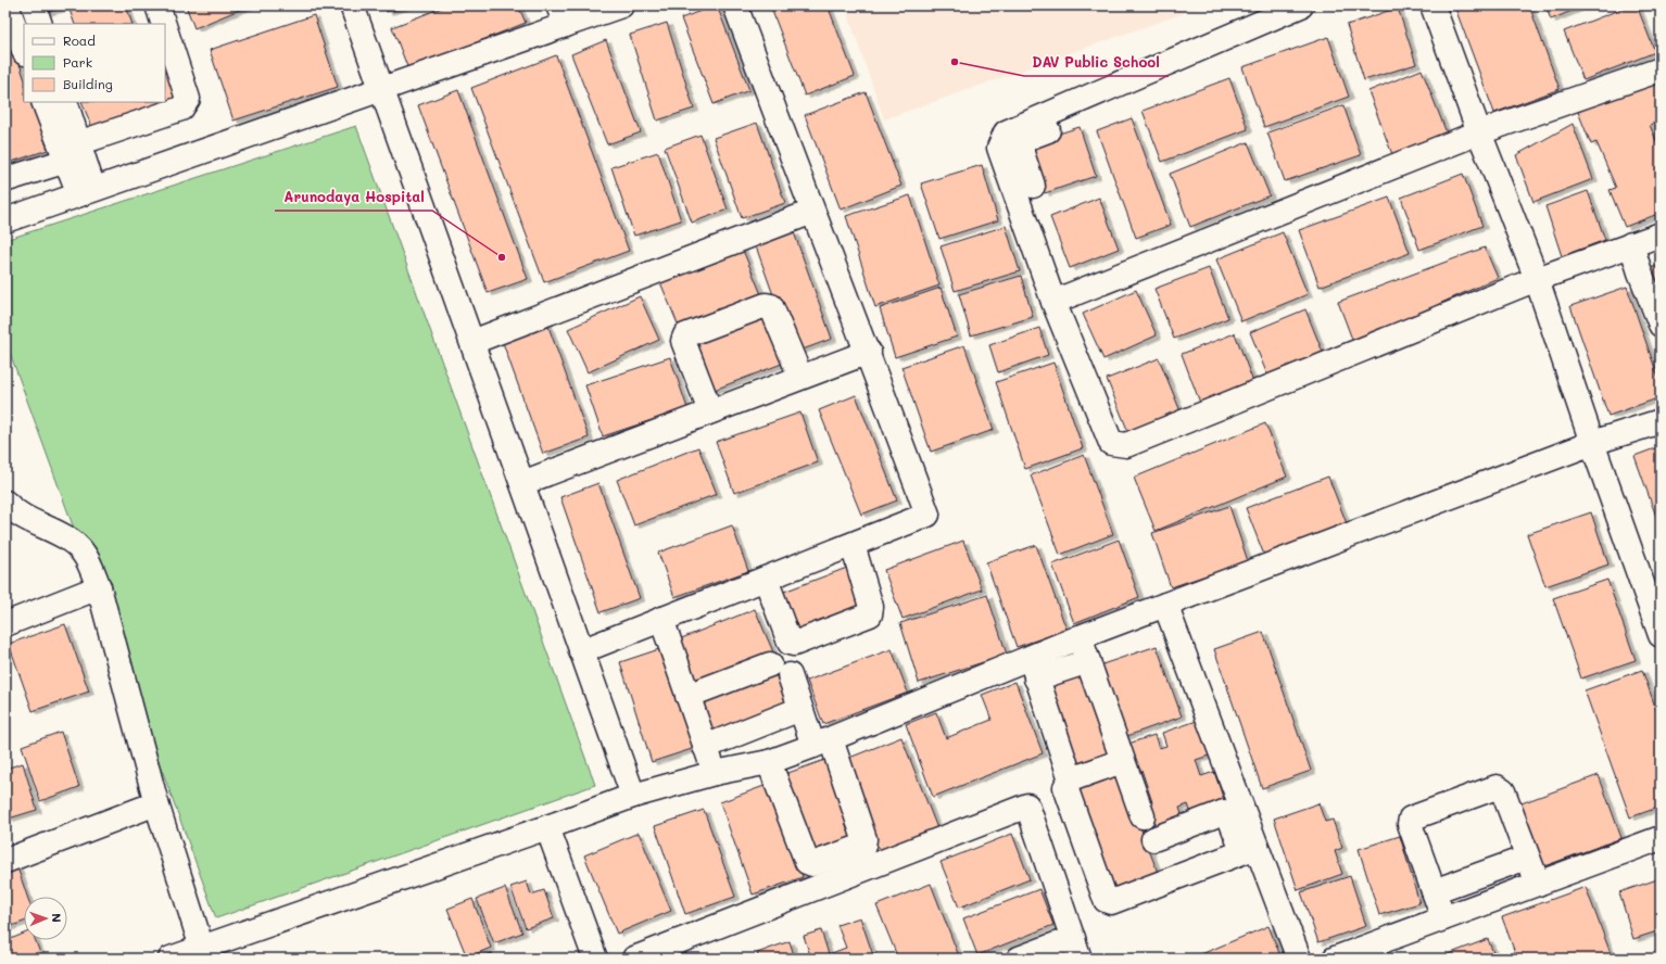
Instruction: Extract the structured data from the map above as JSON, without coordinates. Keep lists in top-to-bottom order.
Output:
{
  "places": ["DAV Public School", "Arunodaya Hospital"],
  "legend": ["Road", "Park", "Building"],
  "north": "right"
}
